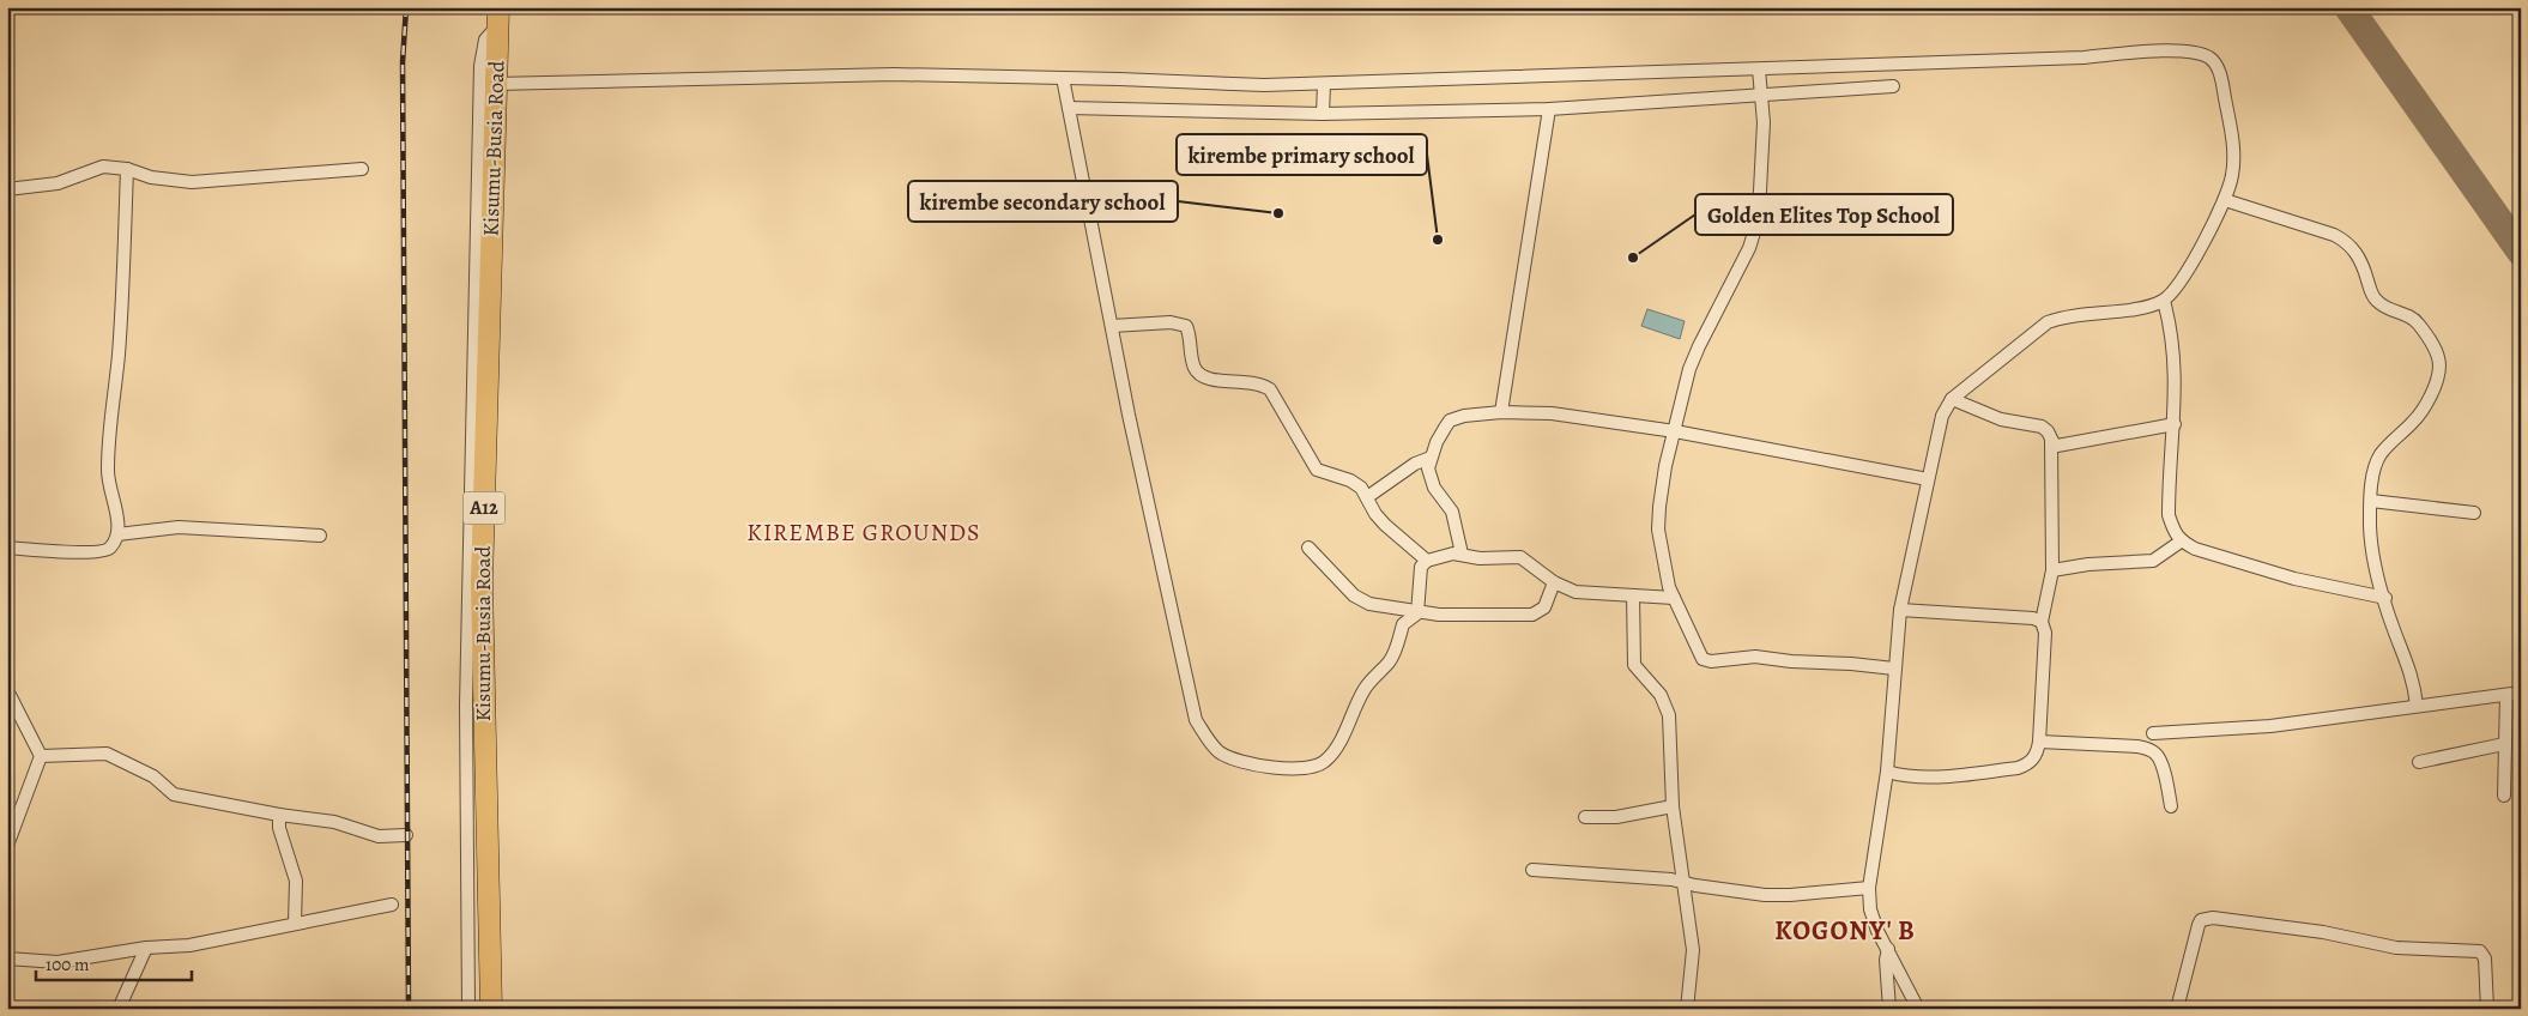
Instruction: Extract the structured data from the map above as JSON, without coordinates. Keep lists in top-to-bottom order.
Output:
{
  "streets": {
    "highway": ["Kisumu-Busia Road", "A12"]
  },
  "districts": ["KIREMBE GROUNDS", "KOGONY' B"],
  "places": ["kirembe secondary school", "kirembe primary school", "Golden Elites Top School"],
  "scale_bar": "100 m"
}
